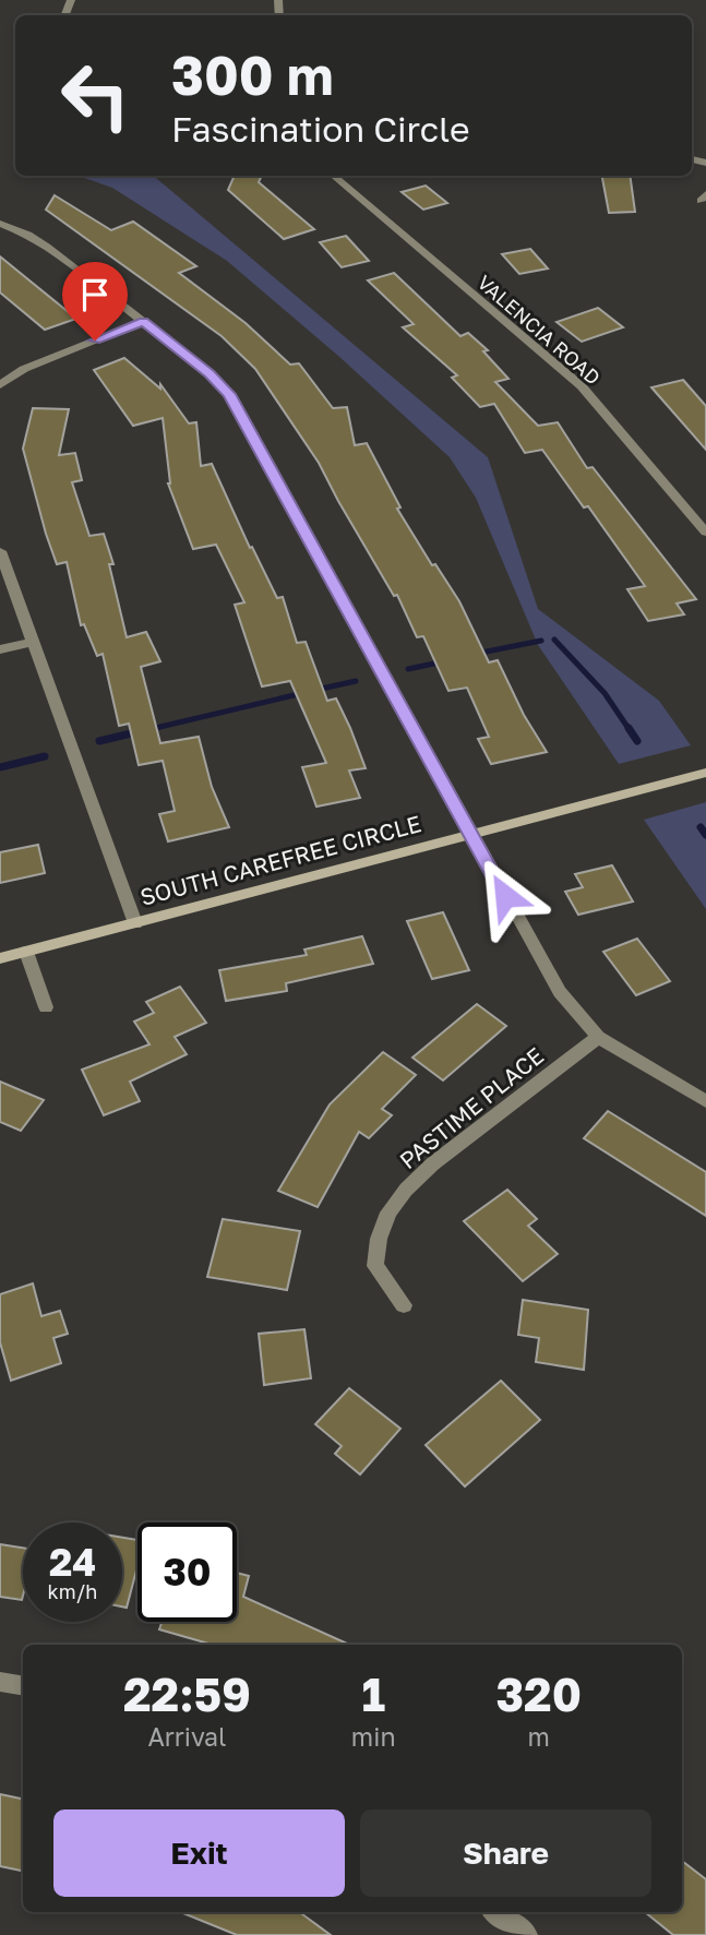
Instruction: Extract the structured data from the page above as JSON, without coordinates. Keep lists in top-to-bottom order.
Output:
{
  "streets": {
    "main road": ["SOUTH CAREFREE CIRCLE"],
    "street": ["VALENCIA ROAD", "PASTIME PLACE"]
  },
  "page": {
    "turn": ["300 m", "Fascination Circle"],
    "speed": "24 km/h",
    "limit": "30",
    "eta": [
      "22:59",
      "Arrival",
      "1",
      "min",
      "320",
      "m"
    ],
    "buttons": ["Exit", "Share"]
  }
}
